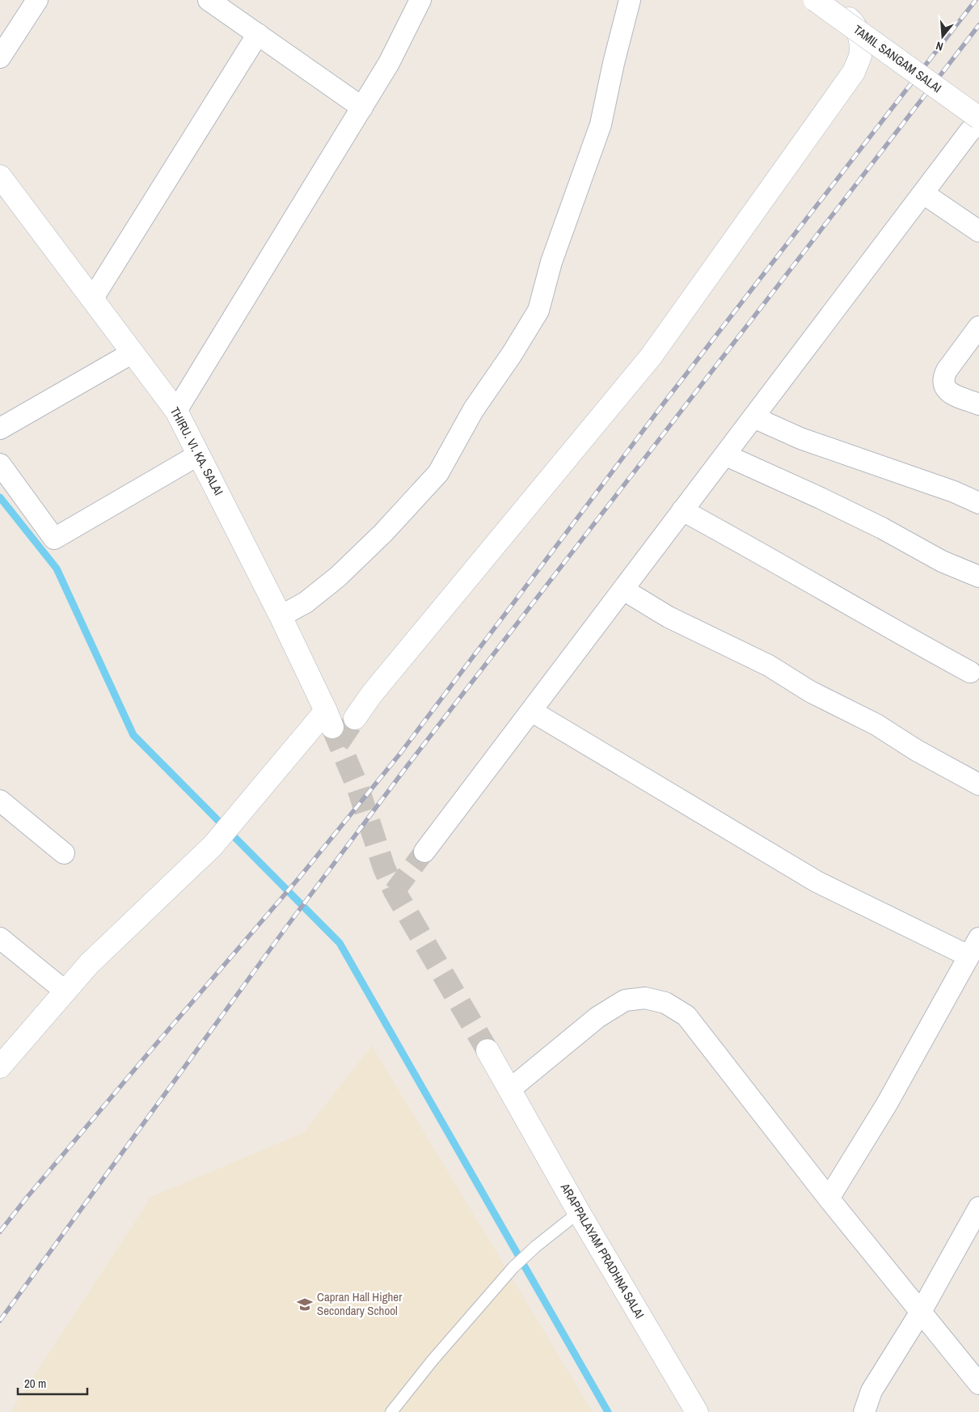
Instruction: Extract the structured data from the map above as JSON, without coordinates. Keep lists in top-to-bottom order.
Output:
{
  "streets": {
    "street": ["TAMIL SANGAM SALAI", "THIRU. VI. KA. SALAI", "ARAPPALAYAM PRADHNA SALAI"]
  },
  "places": {
    "school or university": ["Capran Hall Higher Secondary School"]
  },
  "scale_bar": "20 m",
  "north": "bottom"
}
